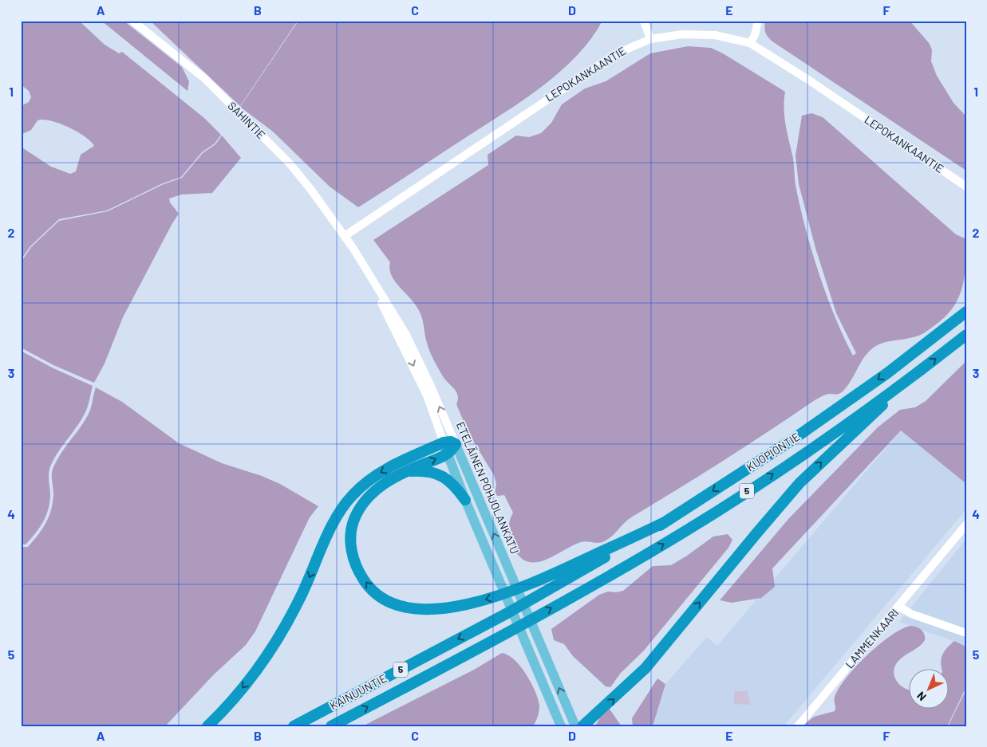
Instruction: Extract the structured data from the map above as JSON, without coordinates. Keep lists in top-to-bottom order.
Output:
{
  "streets": {
    "highway": ["KUOPIONTIE", "5", "KAINUUNTIE"],
    "main road": ["ETELÄINEN POHJOLANKATU"],
    "street": ["LEPOKANKAANTIE", "SAHINTIE", "LAMMENKAARI"]
  },
  "crossings": [
    ["LEPOKANKAANTIE", "SAHINTIE"],
    ["LEPOKANKAANTIE", "ETELÄINEN POHJOLANKATU"],
    ["SAHINTIE", "ETELÄINEN POHJOLANKATU"],
    ["KUOPIONTIE", "KAINUUNTIE"]
  ],
  "north": "bottom left",
  "grid": {
    "columns": [
      "A",
      "B",
      "C",
      "D",
      "E",
      "F"
    ],
    "rows": [
      "1",
      "2",
      "3",
      "4",
      "5"
    ]
  }
}
